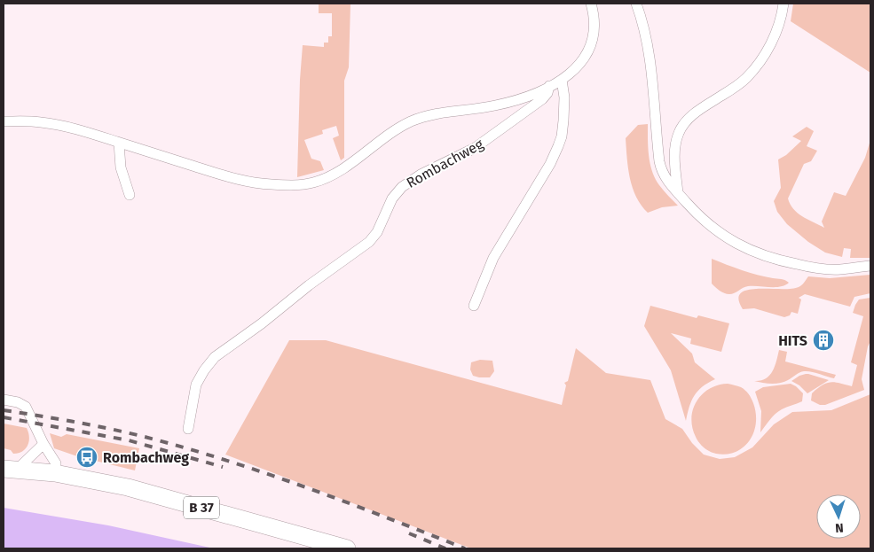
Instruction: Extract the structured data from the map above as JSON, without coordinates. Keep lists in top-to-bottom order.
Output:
{
  "streets": {
    "main road": ["B 37"],
    "street": ["Rombachweg"]
  },
  "places": {
    "building": ["HITS"],
    "bus stop": ["Rombachweg"]
  },
  "north": "bottom"
}
